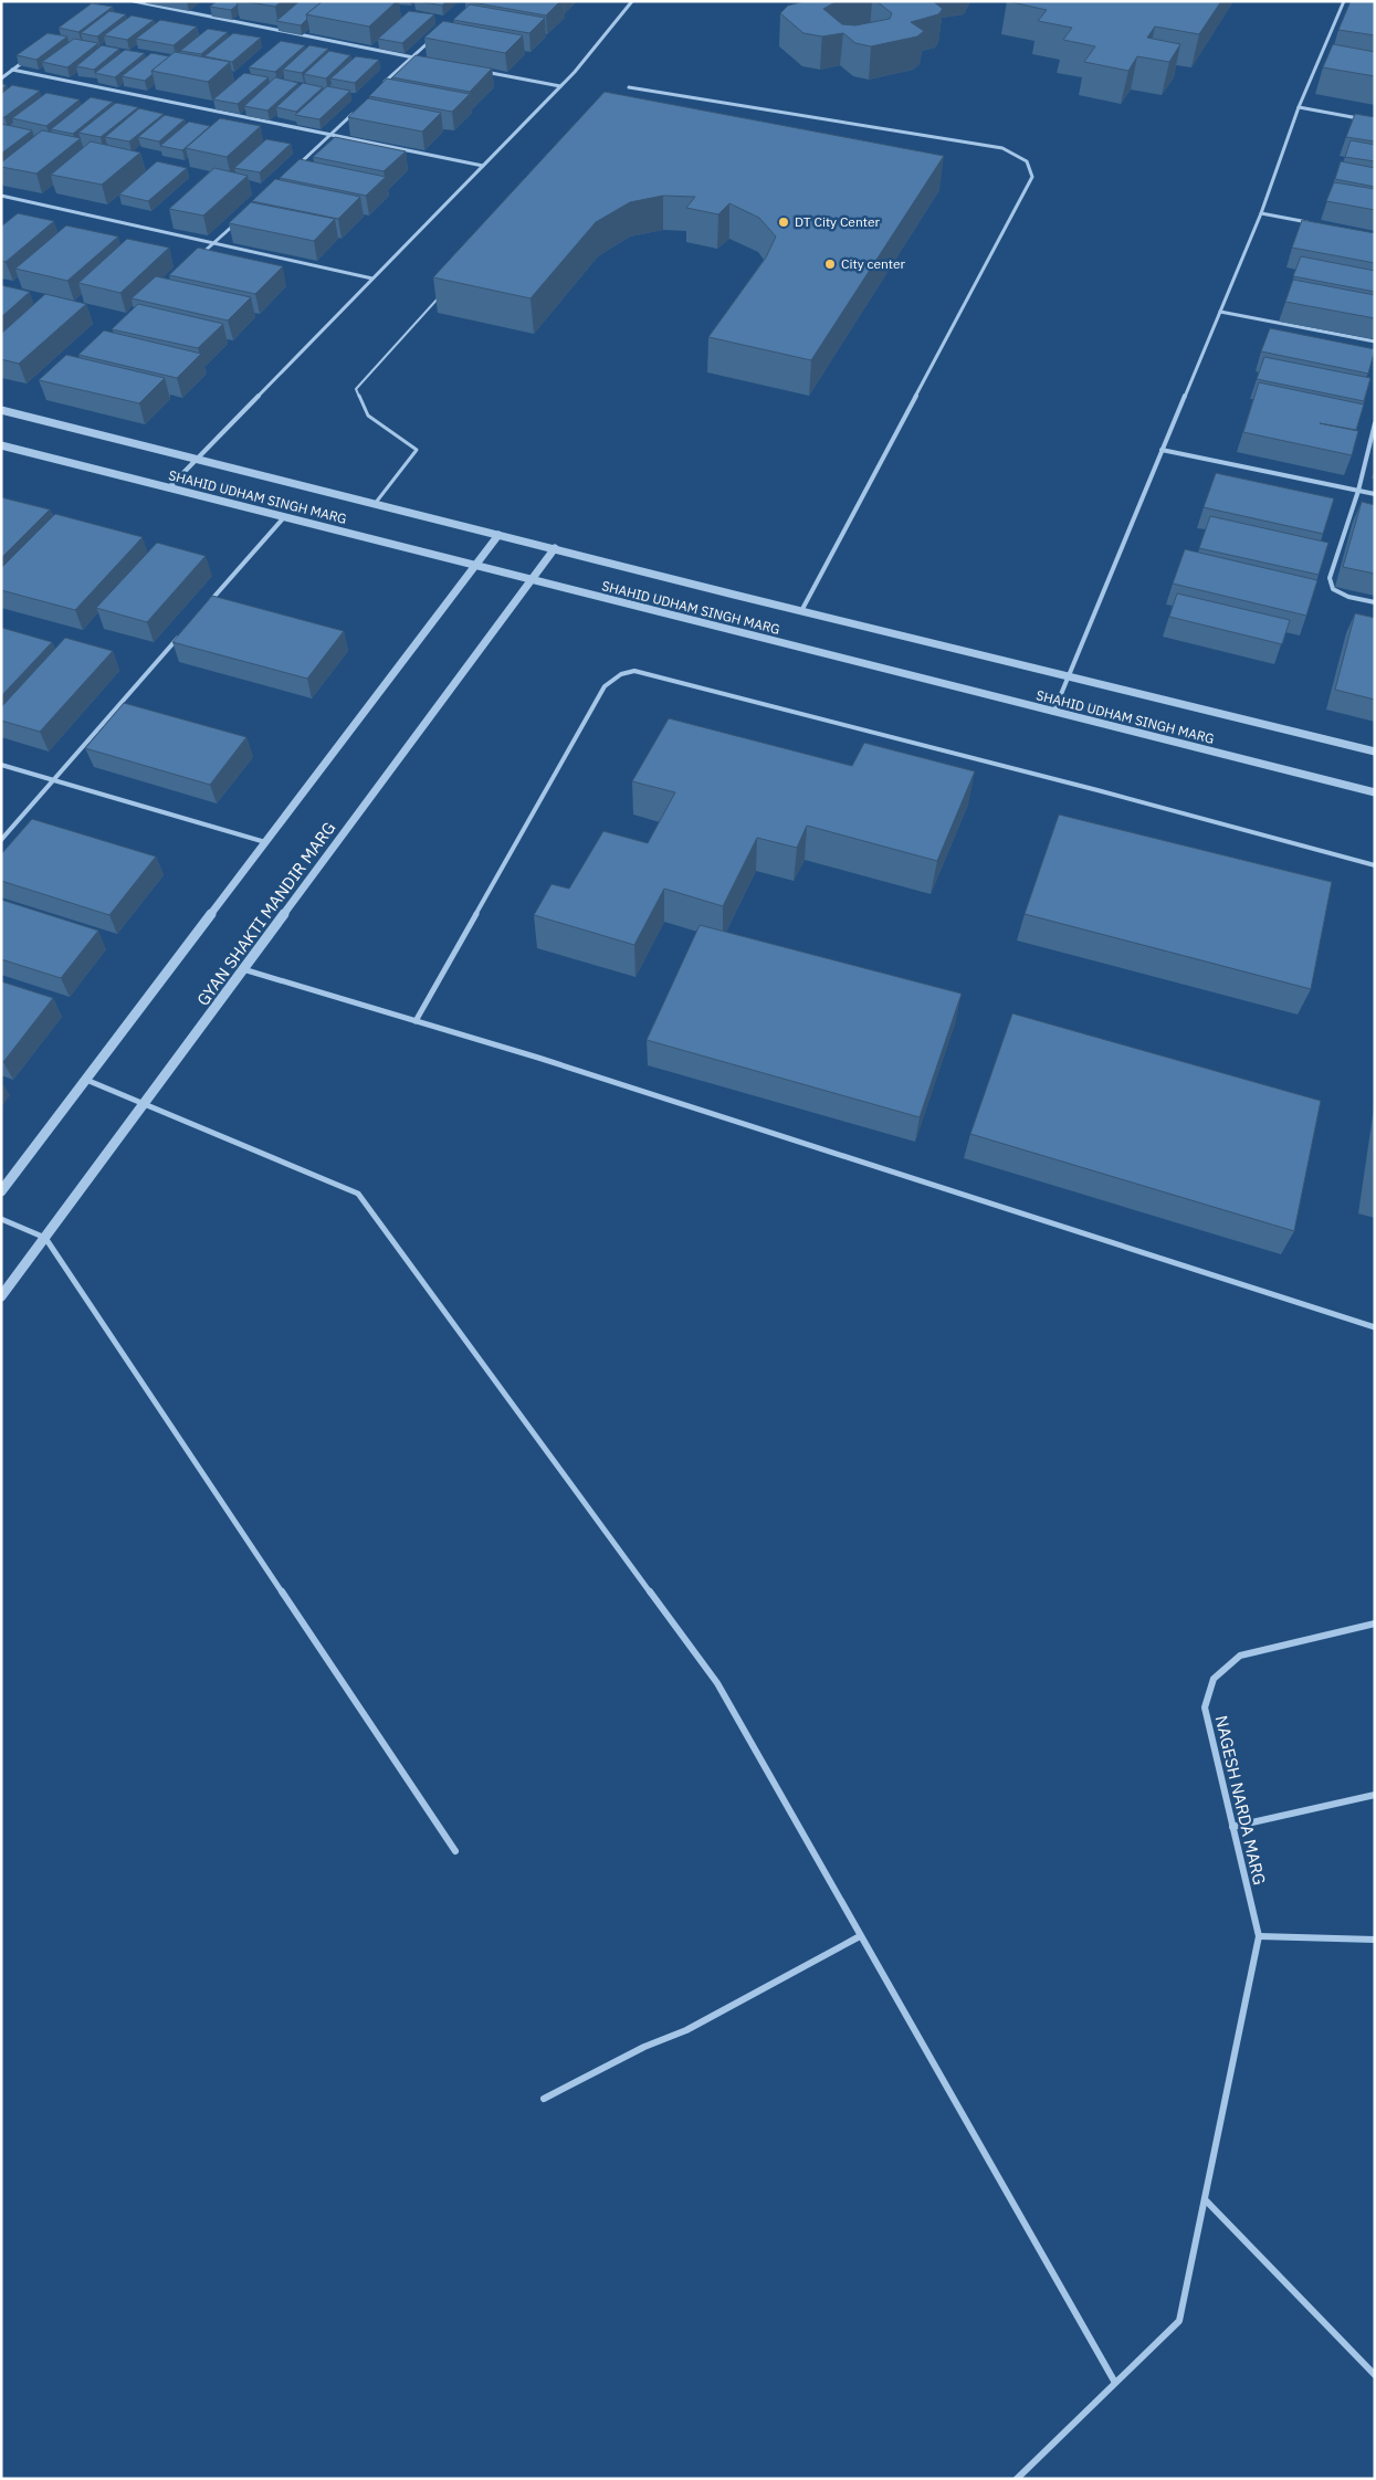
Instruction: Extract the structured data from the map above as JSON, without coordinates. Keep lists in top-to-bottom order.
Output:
{
  "streets": {
    "street": ["SHAHID UDHAM SINGH MARG", "GYAN SHAKTI MANDIR MARG", "NAGESH NARDA MARG"]
  },
  "crossings": [
    ["SHAHID UDHAM SINGH MARG", "GYAN SHAKTI MANDIR MARG"]
  ],
  "places": ["DT City Center", "City center"]
}
